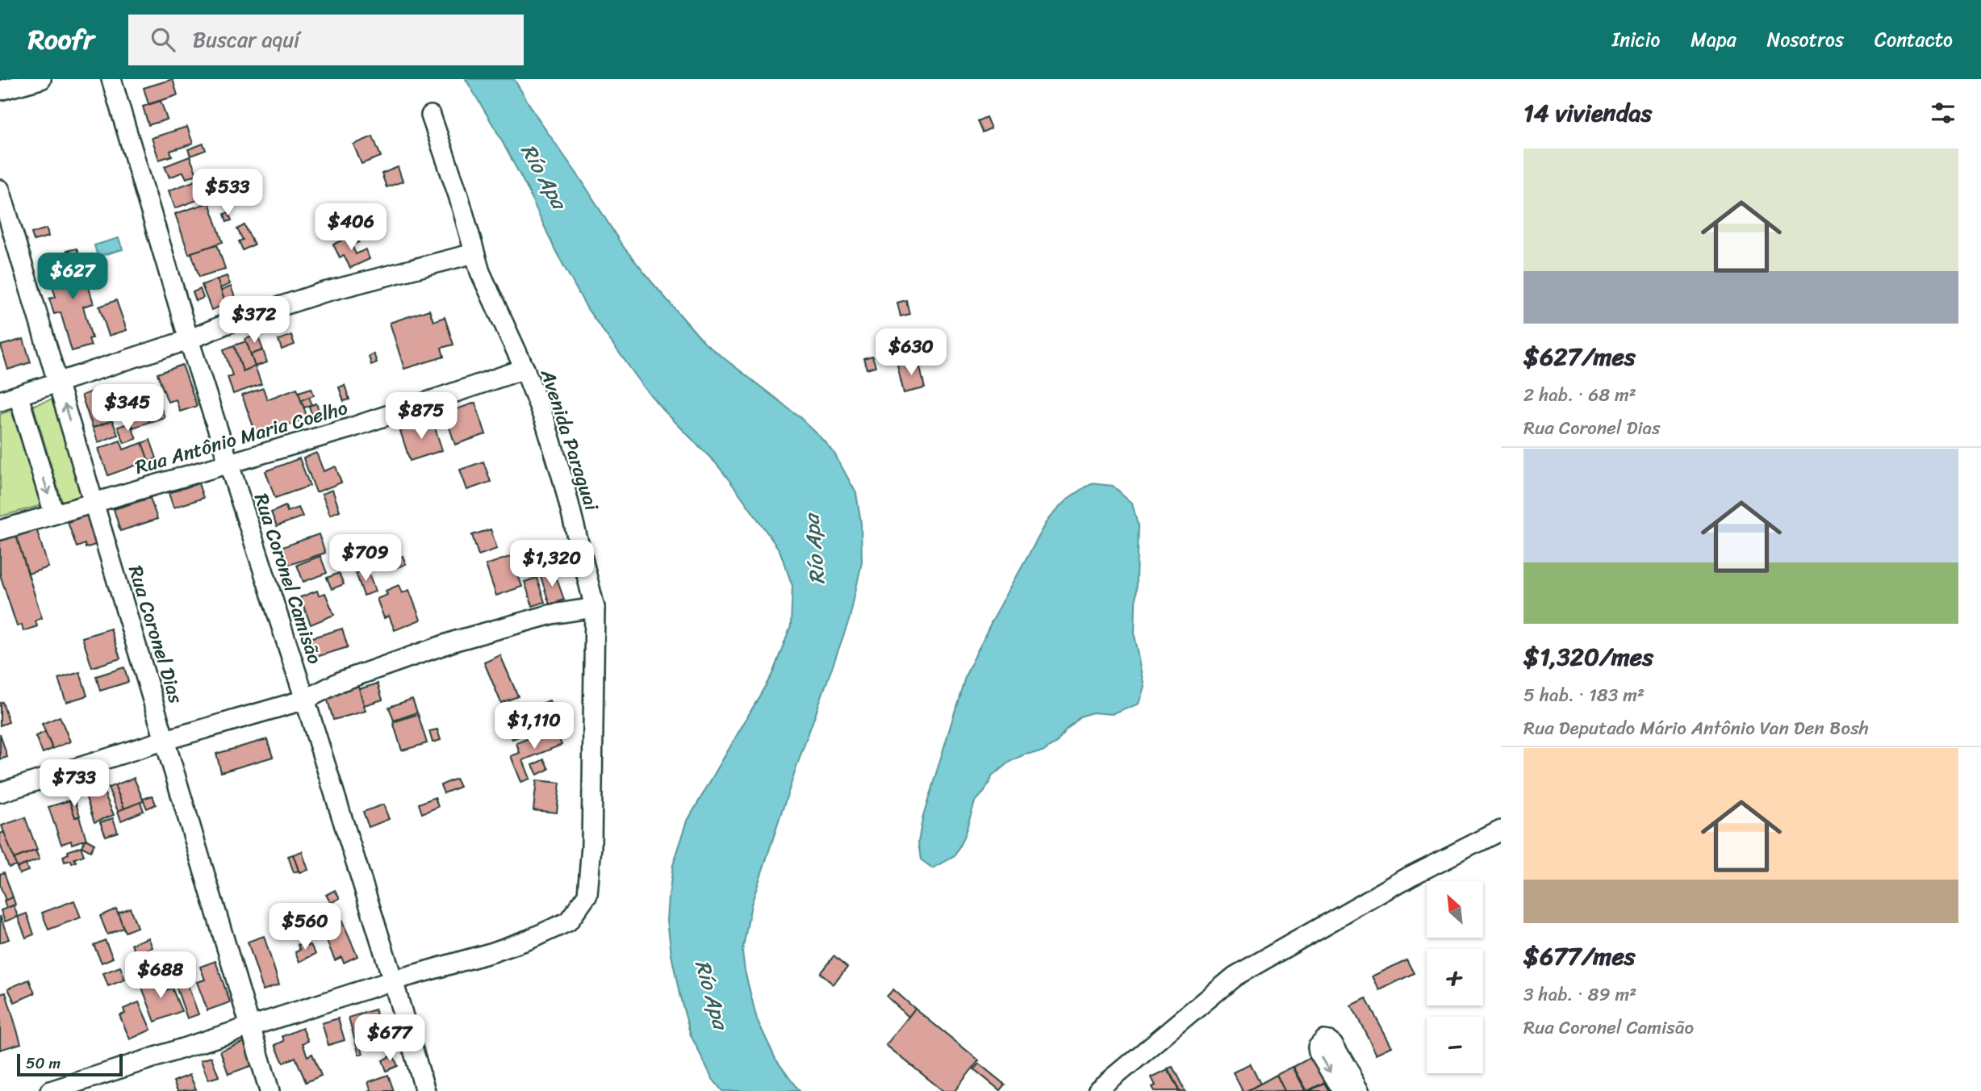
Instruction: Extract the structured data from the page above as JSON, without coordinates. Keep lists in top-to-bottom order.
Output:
{
  "streets": {
    "street": [
      "Rua Antônio Maria Coelho",
      "Avenida Paraguai",
      "Rua Coronel Camisão",
      "Rua Coronel Dias"
    ]
  },
  "crossings": [
    ["Rua Antônio Maria Coelho", "Avenida Paraguai"],
    ["Rua Antônio Maria Coelho", "Rua Coronel Camisão"],
    ["Rua Antônio Maria Coelho", "Rua Coronel Dias"],
    ["Avenida Paraguai", "Rua Coronel Camisão"]
  ],
  "water": ["Río Apa"],
  "scale_bar": "50 m",
  "north": "top left",
  "page": {
    "header": "Roofr",
    "search": "Buscar aquí",
    "nav": [
      "Inicio",
      "Mapa",
      "Nosotros",
      "Contacto"
    ],
    "heading": "14 viviendas",
    "list": [
      {
        "name": "$627/mes",
        "note": "2 hab. · 68 m² · Rua Coronel Dias"
      },
      {
        "name": "$1,320/mes",
        "note": "5 hab. · 183 m² · Rua Deputado Mário Antônio Van Den Bosh"
      },
      {
        "name": "$677/mes",
        "note": "3 hab. · 89 m² · Rua Coronel Camisão"
      }
    ],
    "price": [
      "$533",
      "$406",
      "$627",
      "$372",
      "$630",
      "$345",
      "$875",
      "$709",
      "$1,320",
      "$1,110",
      "$733",
      "$560",
      "$688",
      "$677"
    ],
    "map_buttons": ["+", "−"],
    "scale": "50 m"
  }
}
